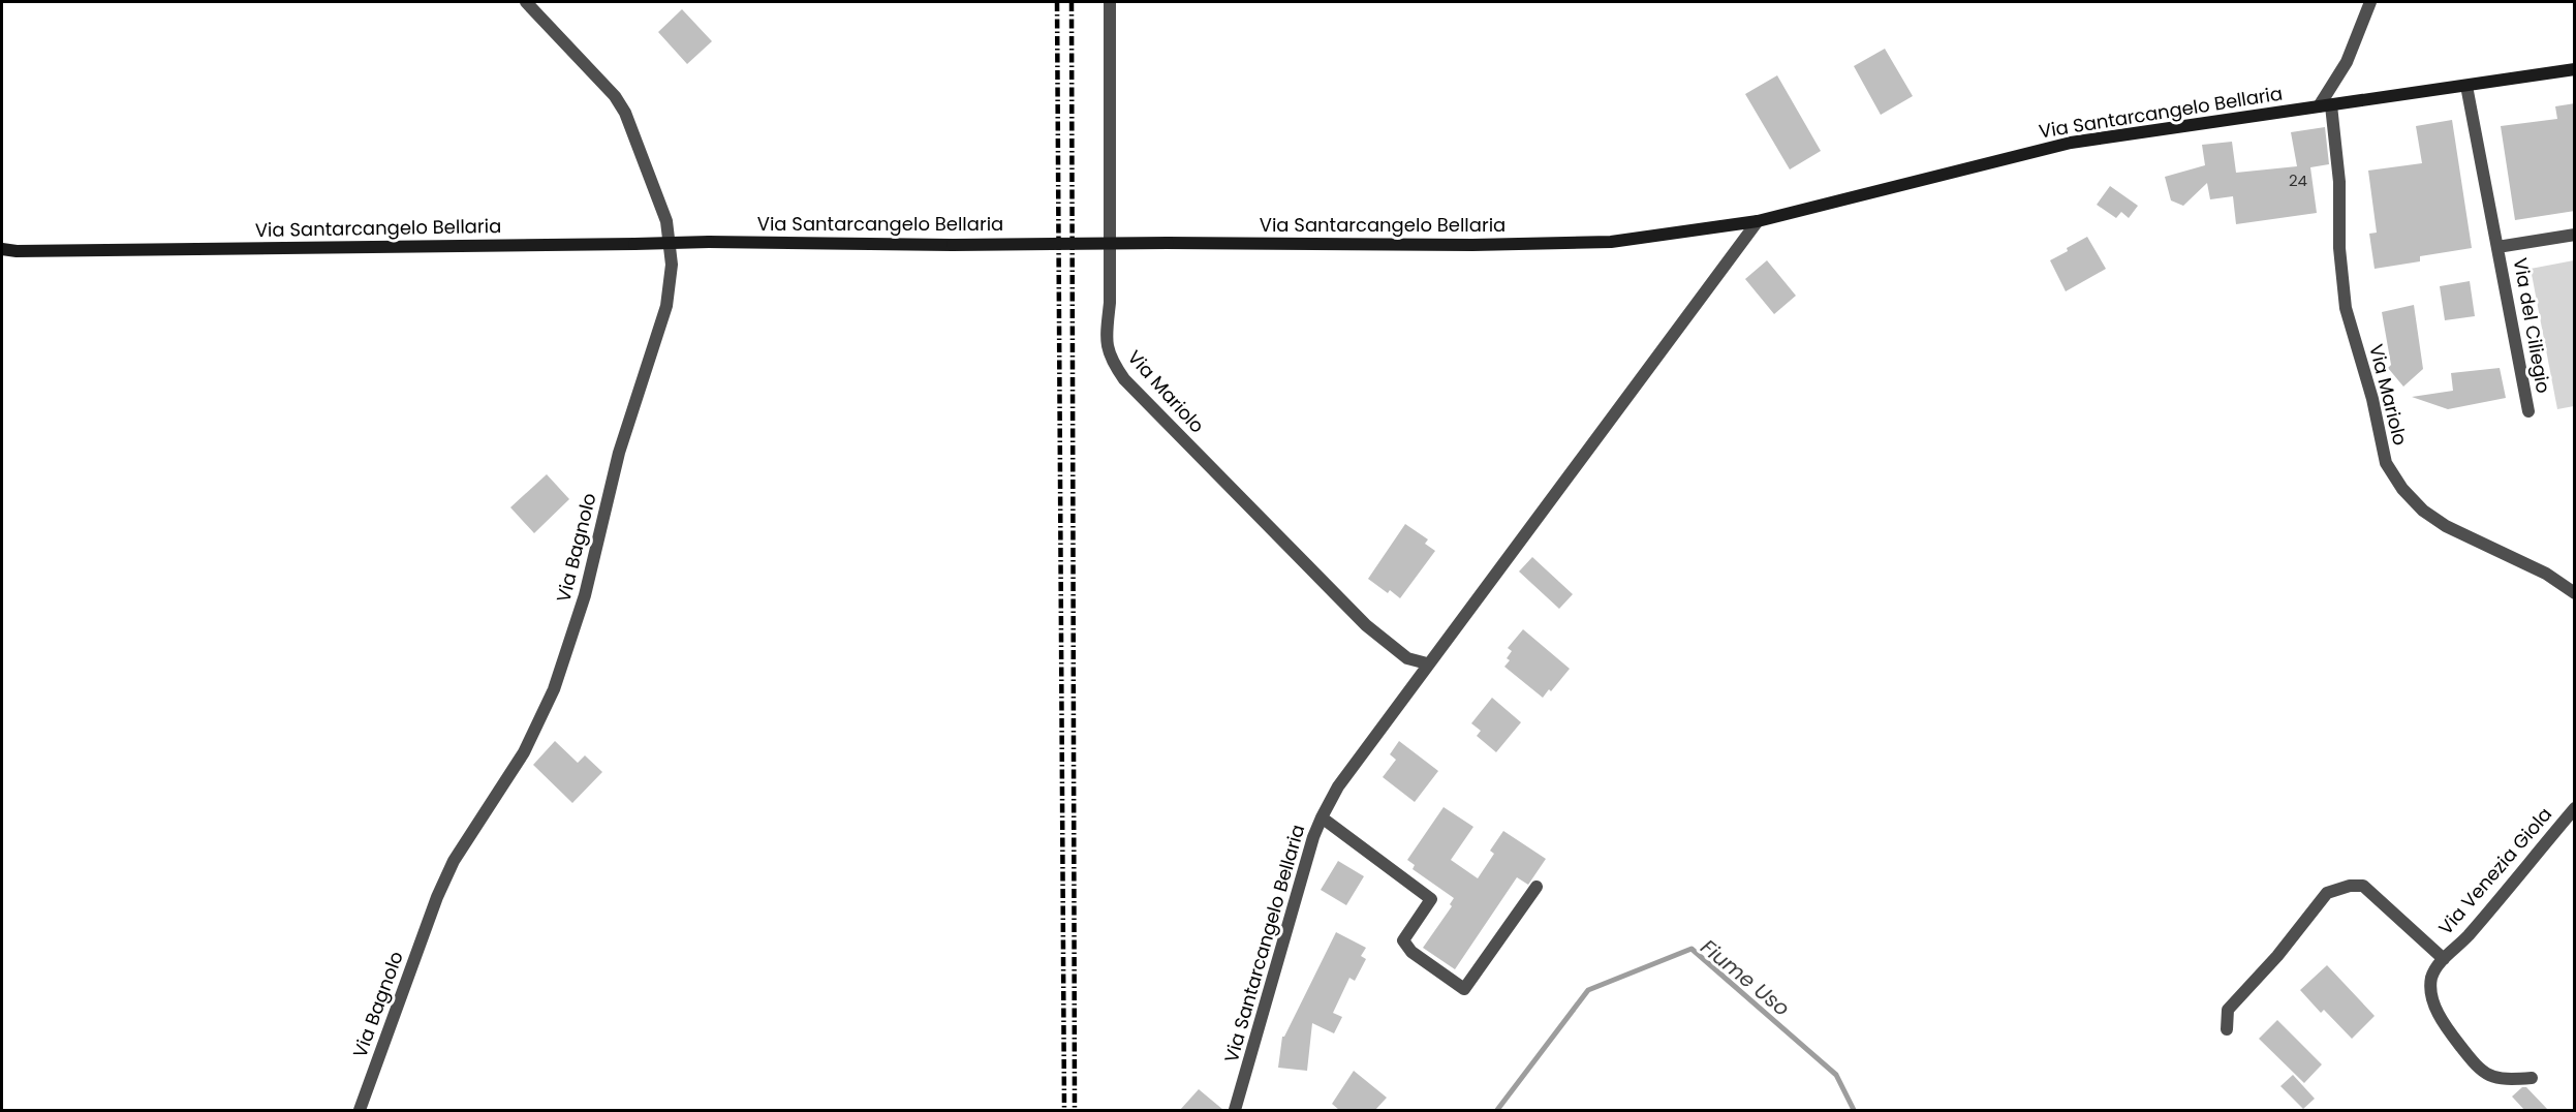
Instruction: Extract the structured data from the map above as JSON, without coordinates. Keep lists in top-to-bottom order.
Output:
{
  "streets": {
    "street": [
      "Via Santarcangelo Bellaria",
      "Via del Ciliegio",
      "Via Mariolo",
      "Via Bagnolo",
      "Via Venezia Giola"
    ]
  },
  "crossings": [
    ["Via Santarcangelo Bellaria", "Via del Ciliegio"],
    ["Via Santarcangelo Bellaria", "Via Mariolo"]
  ],
  "water": ["Fiume Uso"],
  "house_numbers": ["24"]
}
